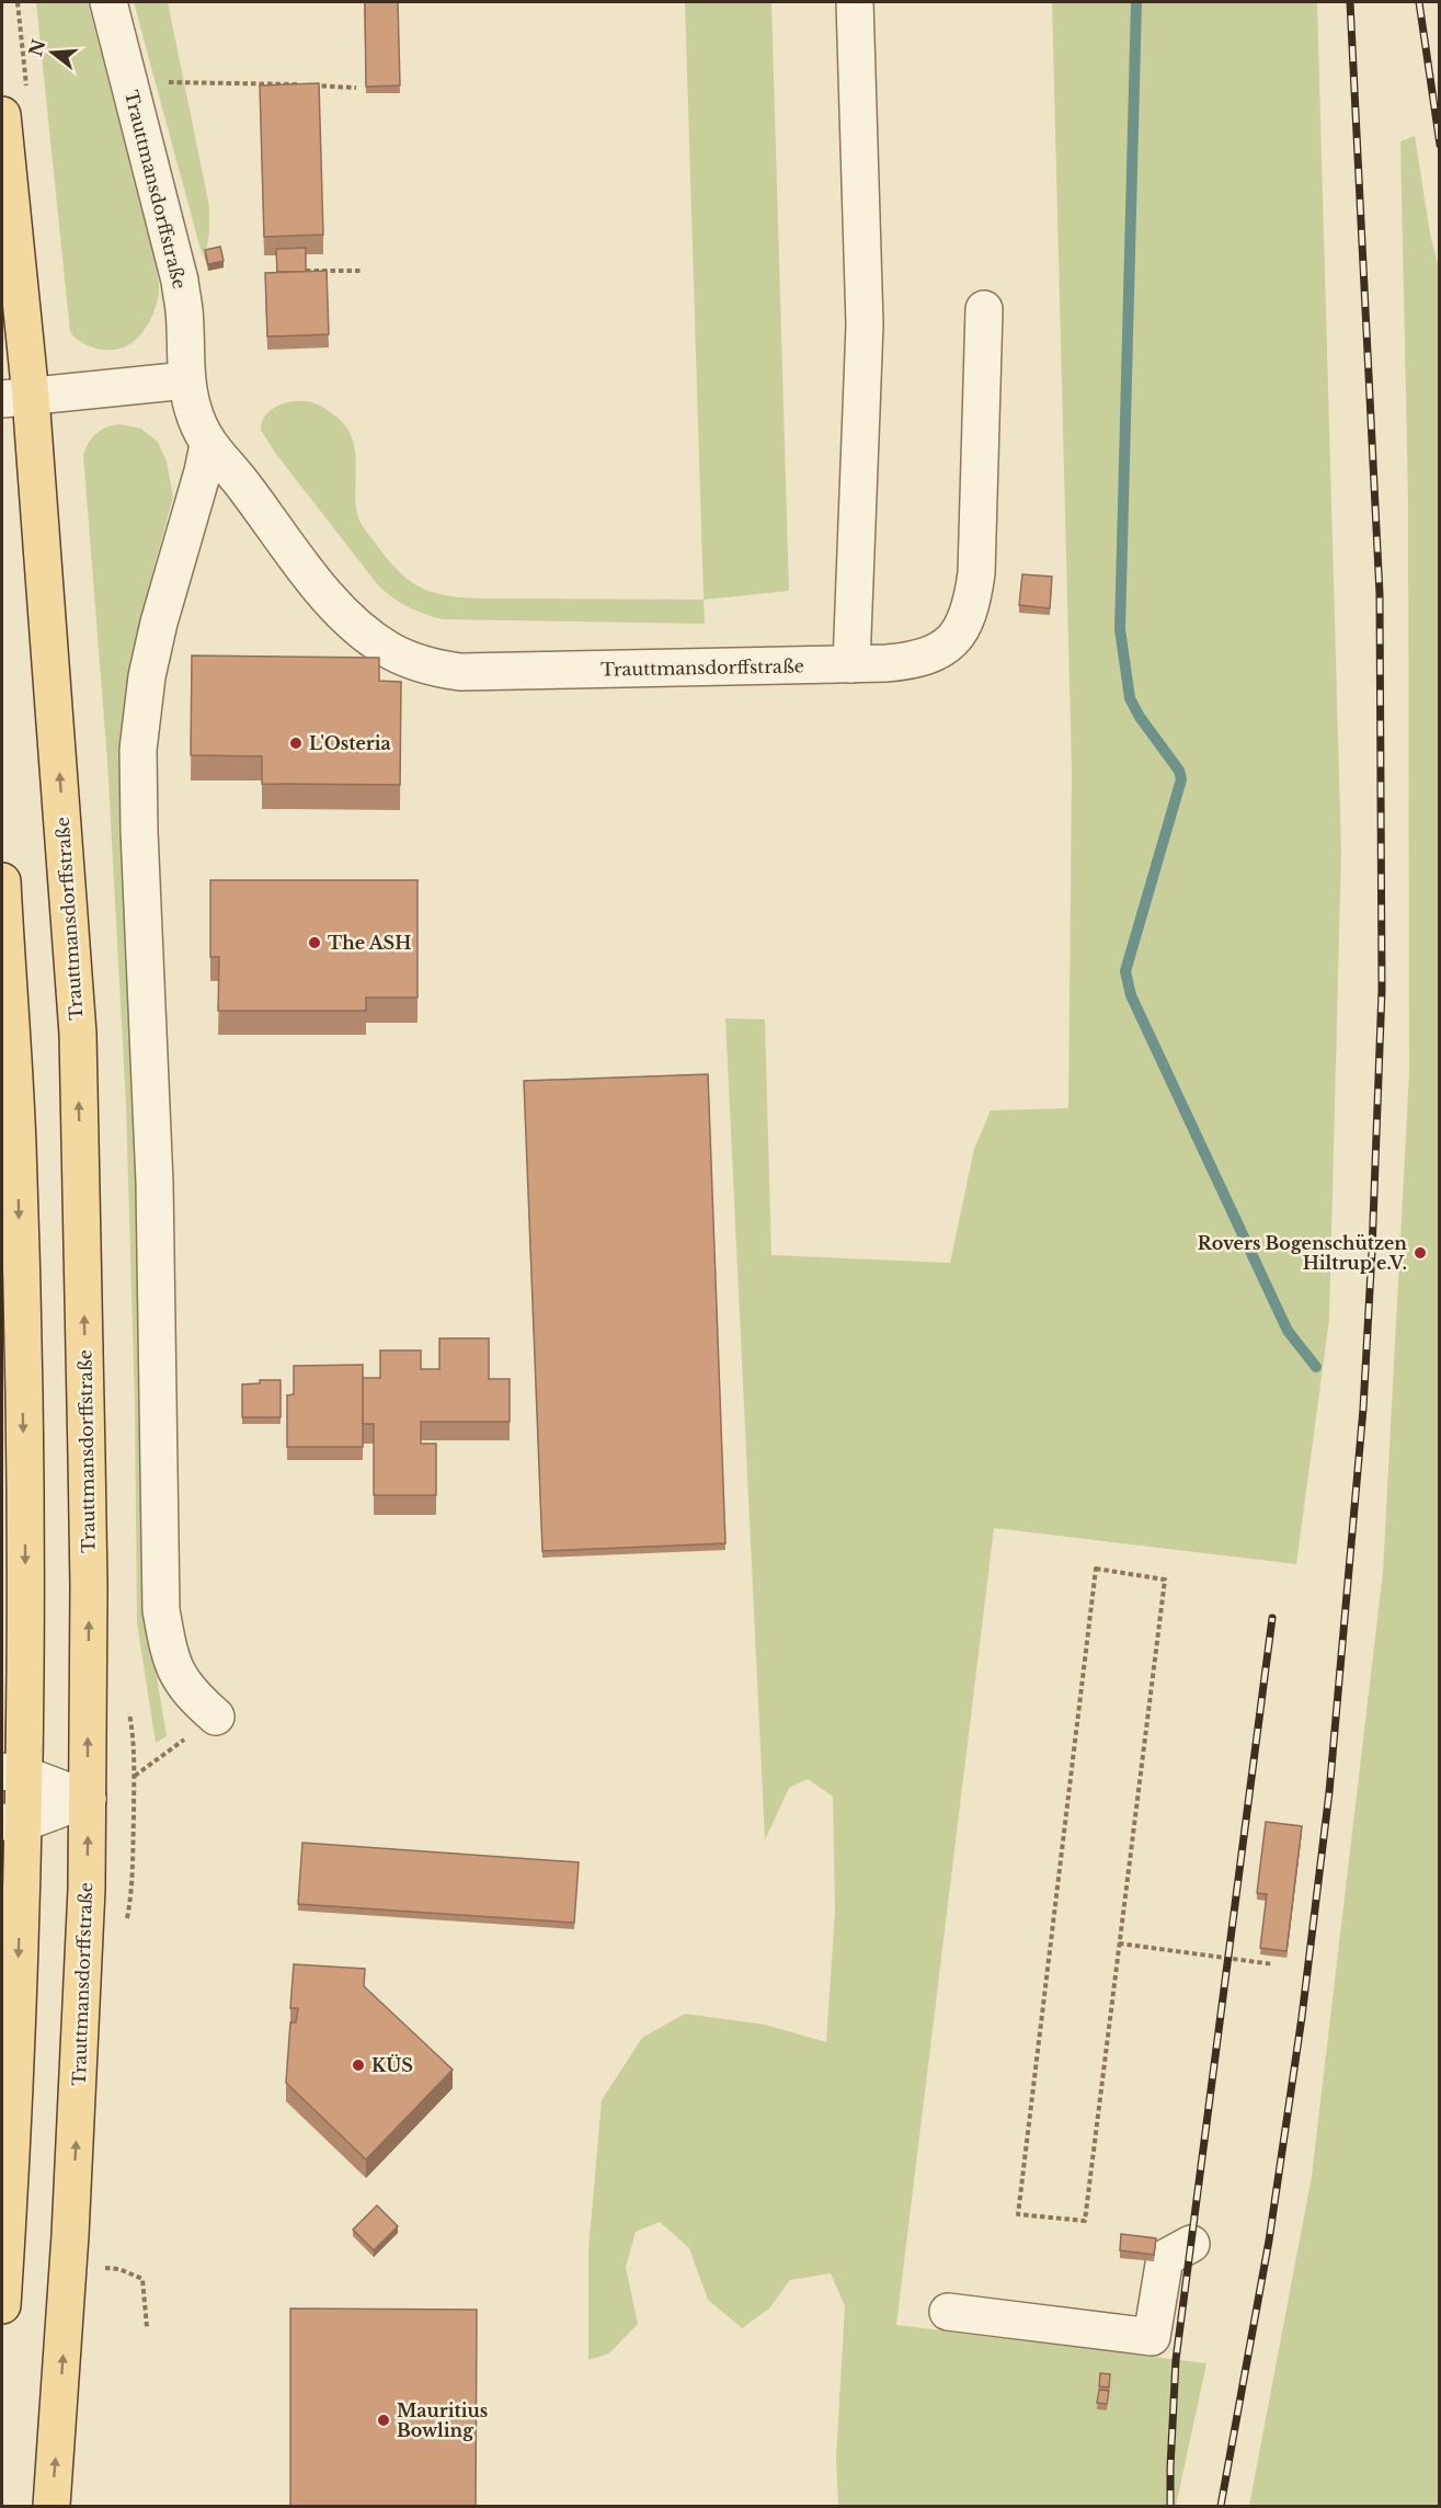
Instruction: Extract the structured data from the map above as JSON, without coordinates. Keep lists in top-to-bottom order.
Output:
{
  "streets": {
    "main road": ["Trauttmansdorffstraße"]
  },
  "places": [
    "L'Osteria",
    "The ASH",
    "Rovers Bogenschützen Hiltrup e.V.",
    "KÜS",
    "Mauritius Bowling"
  ],
  "north": "left"
}
